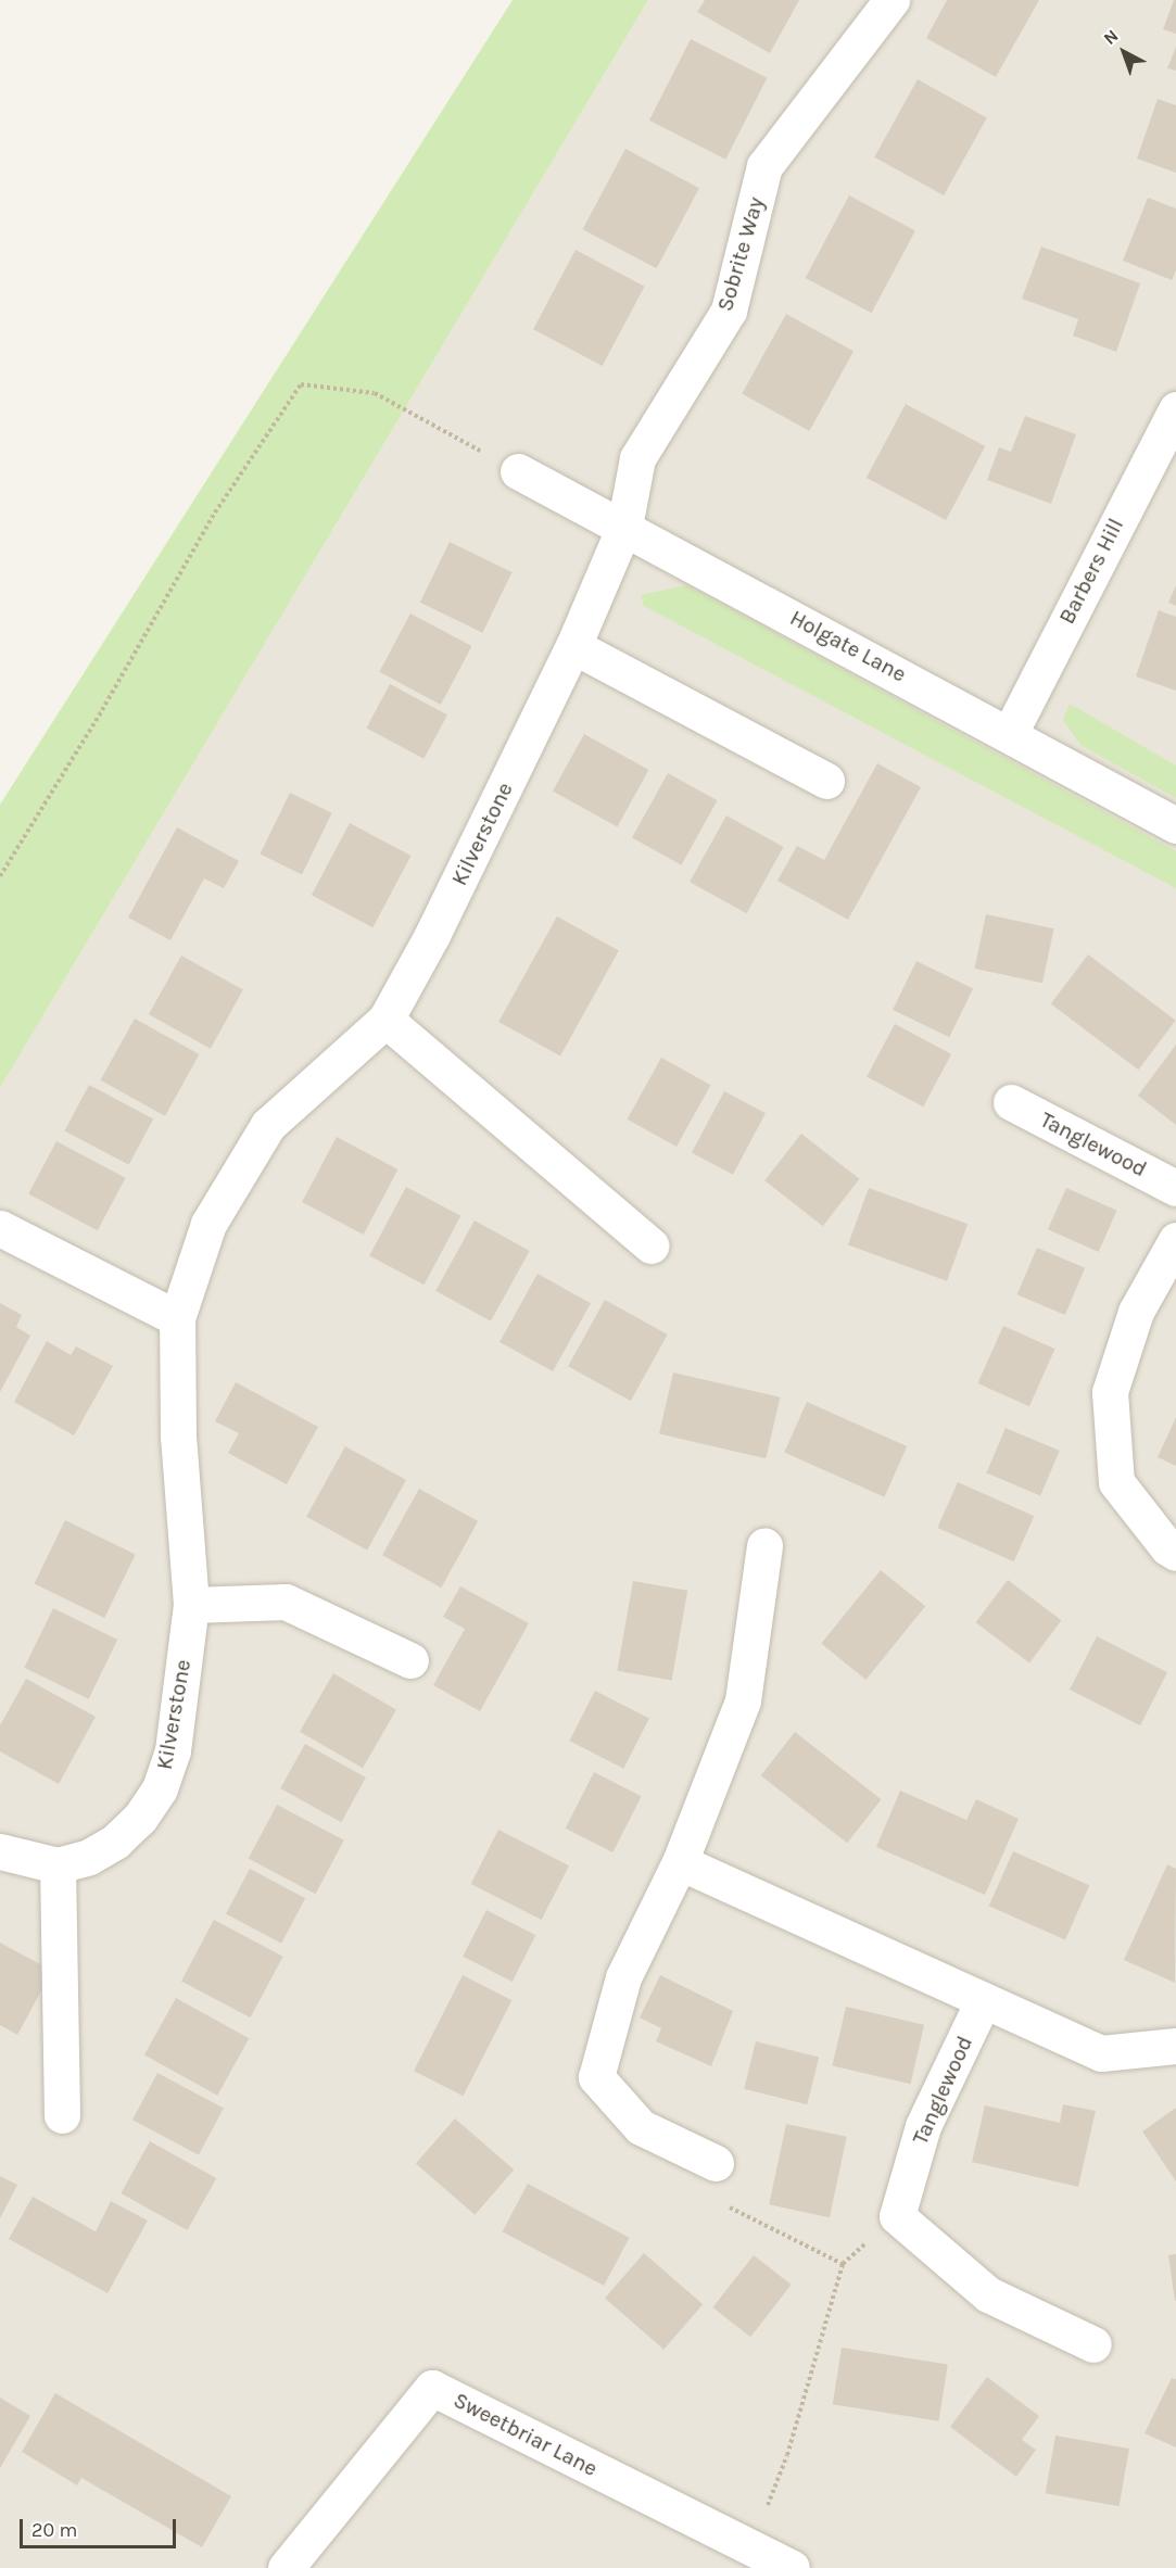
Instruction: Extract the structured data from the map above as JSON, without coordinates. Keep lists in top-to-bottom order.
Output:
{
  "streets": {
    "street": [
      "Sobrite Way",
      "Barbers Hill",
      "Holgate Lane",
      "Kilverstone",
      "Tanglewood",
      "Sweetbriar Lane"
    ]
  },
  "crossings": [
    ["Sobrite Way", "Holgate Lane"],
    ["Sobrite Way", "Kilverstone"],
    ["Barbers Hill", "Holgate Lane"],
    ["Holgate Lane", "Kilverstone"]
  ],
  "scale_bar": "20 m",
  "north": "top left"
}
